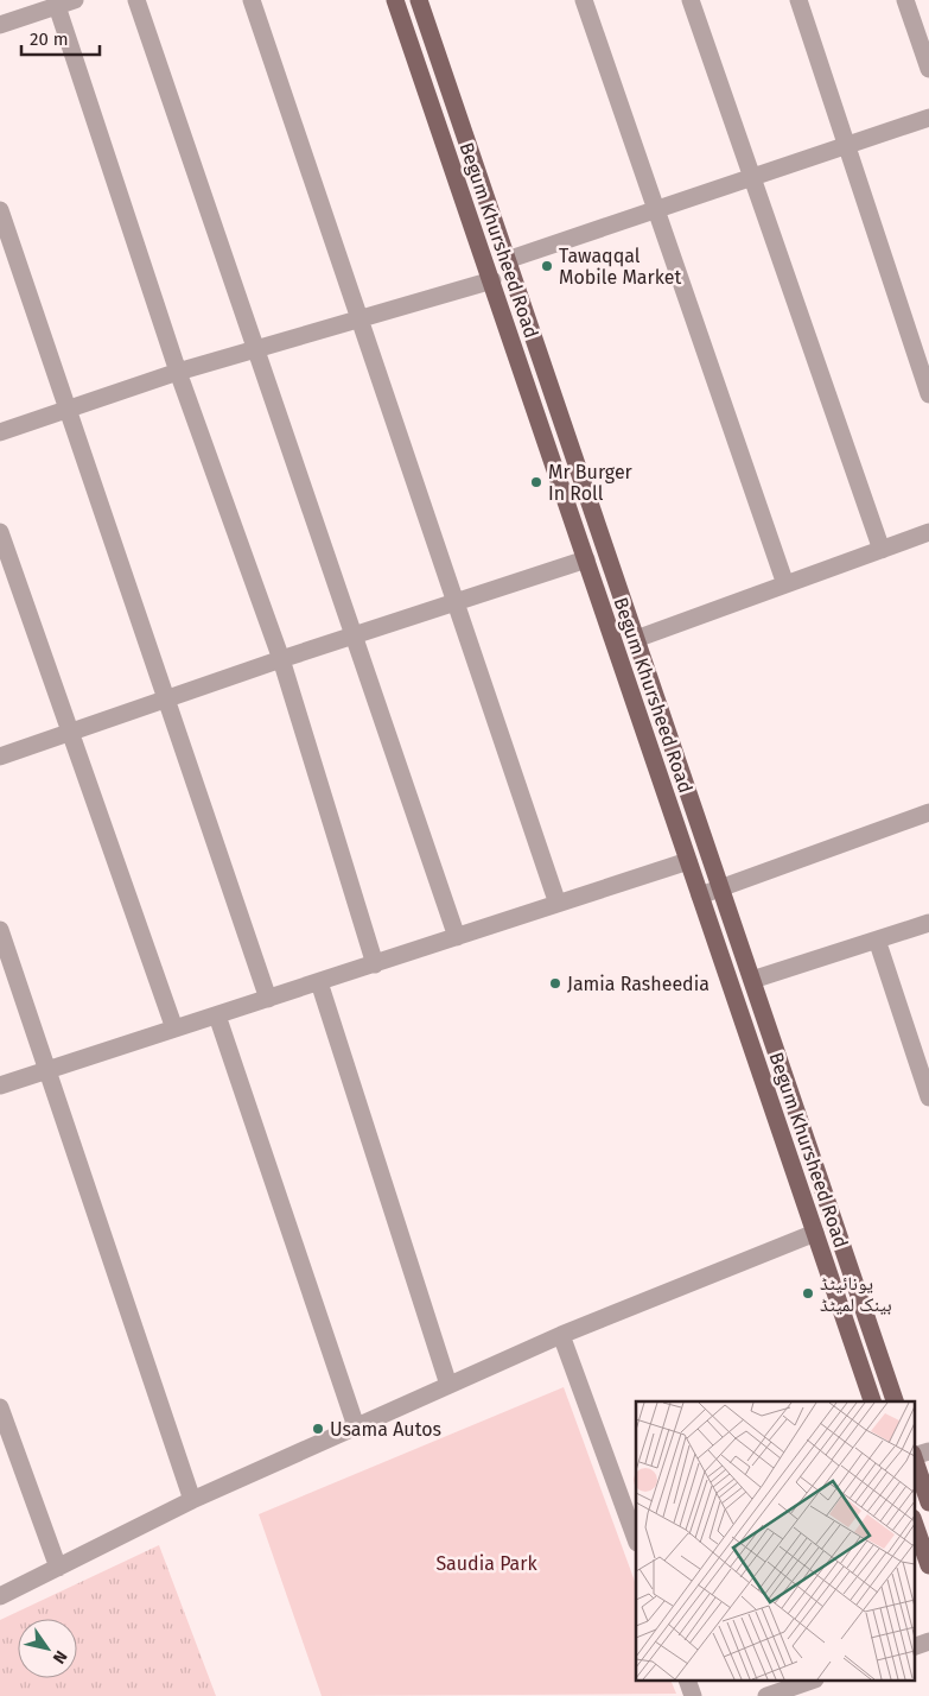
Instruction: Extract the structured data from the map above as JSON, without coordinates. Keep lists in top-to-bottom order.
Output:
{
  "streets": {
    "main road": ["Begum Khursheed Road"]
  },
  "parks": ["Saudia Park"],
  "places": [
    "Tawaqqal Mobile Market",
    "Mr Burger In Roll",
    "Jamia Rasheedia",
    "یونائیٹڈ بینک لمیٹڈ",
    "Usama Autos"
  ],
  "scale_bar": "20 m",
  "north": "bottom right"
}
